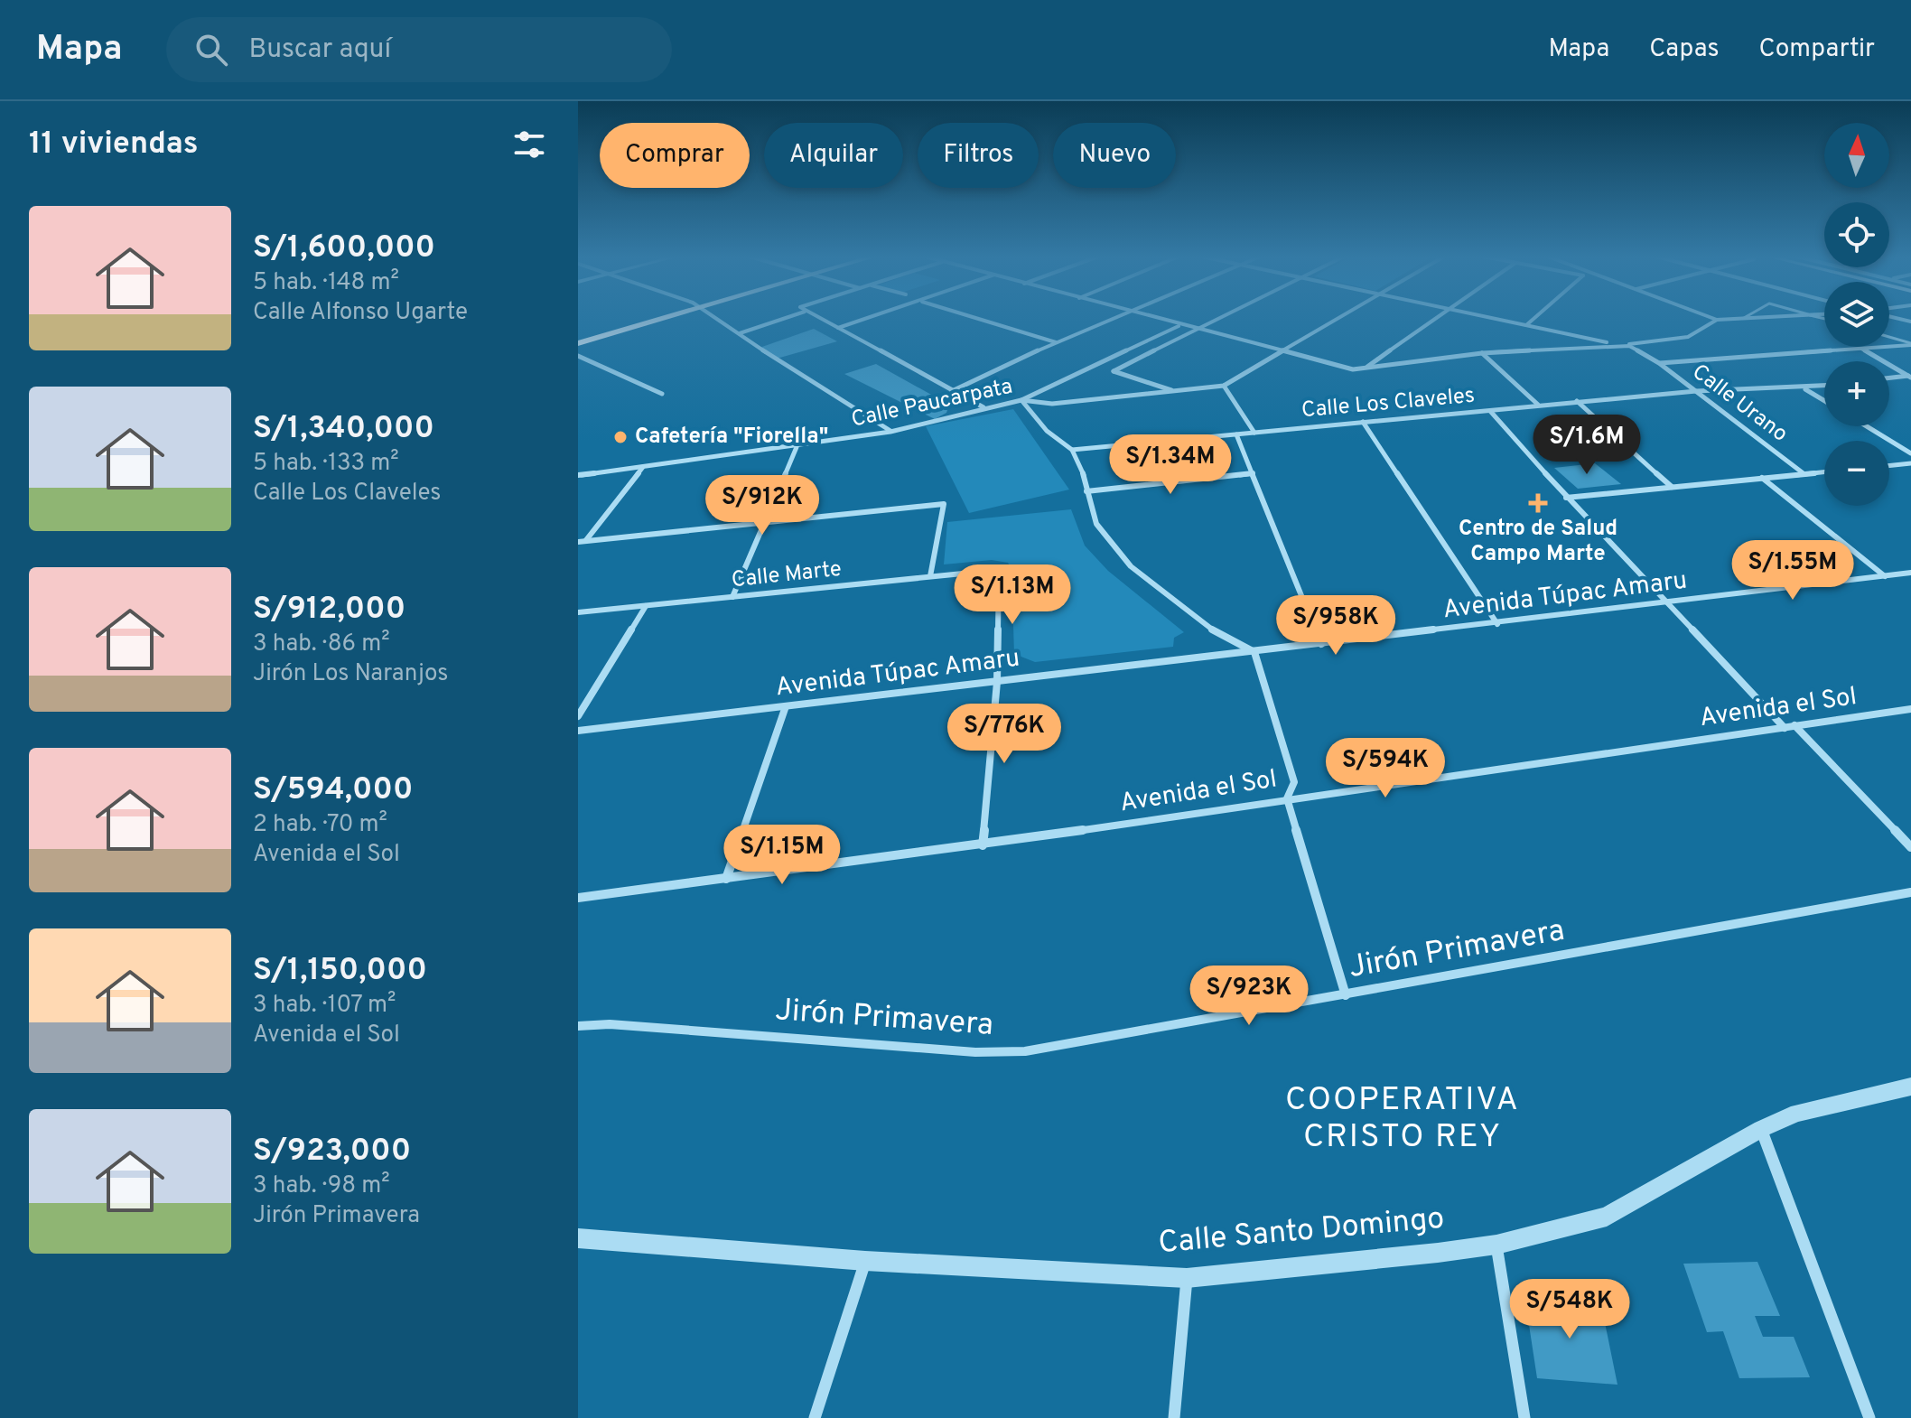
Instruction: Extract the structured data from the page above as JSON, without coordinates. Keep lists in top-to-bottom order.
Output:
{
  "streets": {
    "street": [
      "Calle Paucarpata",
      "Calle Los Claveles",
      "Calle Urano",
      "Calle Marte",
      "Avenida Túpac Amaru",
      "Avenida el Sol",
      "Jirón Primavera",
      "Calle Santo Domingo"
    ]
  },
  "crossings": [
    ["Calle Los Claveles", "Calle Urano"],
    ["Calle Marte", "Avenida Túpac Amaru"]
  ],
  "districts": ["COOPERATIVA CRISTO REY"],
  "places": {
    "other": ["Cafetería \"Fiorella\""],
    "health": ["Centro de Salud Campo Marte"]
  },
  "north": "top",
  "page": {
    "header": "Mapa",
    "search": "Buscar aquí",
    "nav": ["Mapa", "Capas", "Compartir"],
    "heading": "11 viviendas",
    "map_buttons": ["+", "−"],
    "chip": [
      "Comprar",
      "Alquilar",
      "Filtros",
      "Nuevo"
    ],
    "list": [
      {
        "name": "S/1,600,000",
        "note": "5 hab. · 148 m² · Calle Alfonso Ugarte"
      },
      {
        "name": "S/1,340,000",
        "note": "5 hab. · 133 m² · Calle Los Claveles"
      },
      {
        "name": "S/912,000",
        "note": "3 hab. · 86 m² · Jirón Los Naranjos"
      },
      {
        "name": "S/594,000",
        "note": "2 hab. · 70 m² · Avenida el Sol"
      },
      {
        "name": "S/1,150,000",
        "note": "3 hab. · 107 m² · Avenida el Sol"
      },
      {
        "name": "S/923,000",
        "note": "3 hab. · 98 m² · Jirón Primavera"
      }
    ],
    "price": [
      "S/1.6M",
      "S/1.34M",
      "S/912K",
      "S/1.55M",
      "S/1.13M",
      "S/958K",
      "S/776K",
      "S/594K",
      "S/1.15M",
      "S/923K",
      "S/548K"
    ]
  }
}
